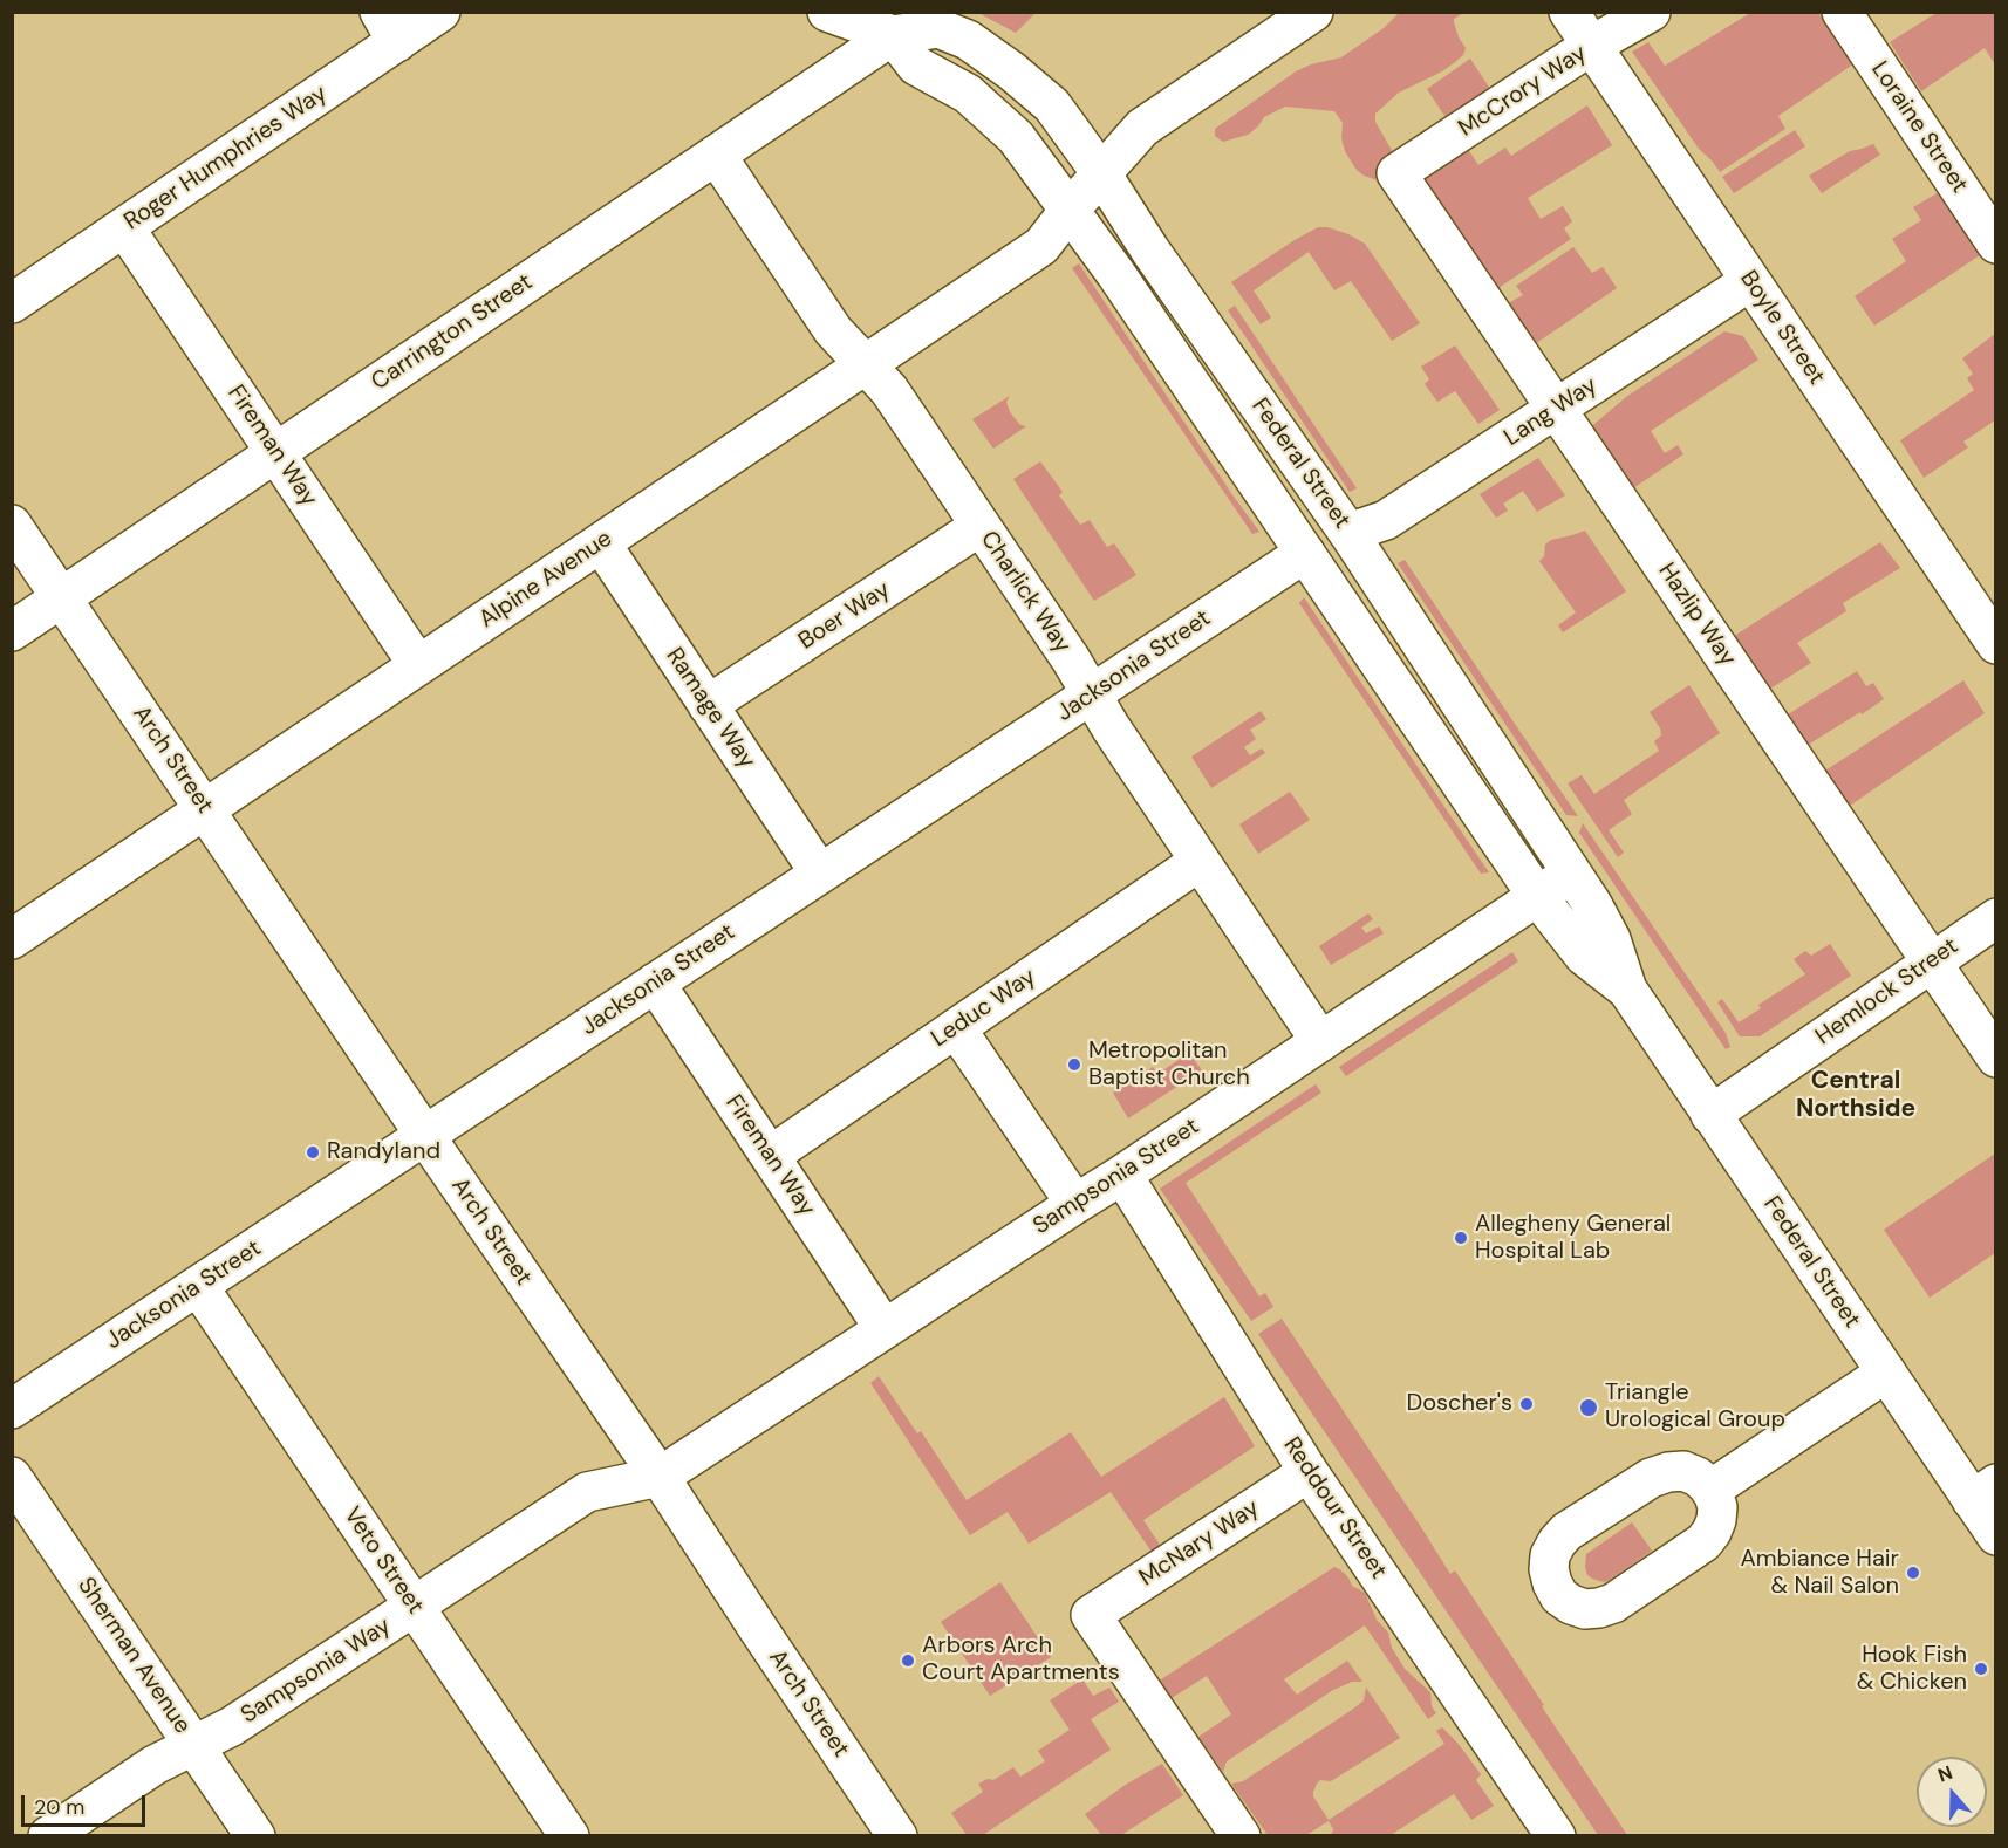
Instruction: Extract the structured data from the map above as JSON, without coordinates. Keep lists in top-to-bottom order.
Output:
{
  "streets": {
    "street": [
      "McCrory Way",
      "Loraine Street",
      "Roger Humphries Way",
      "Boyle Street",
      "Carrington Street",
      "Lang Way",
      "Fireman Way",
      "Federal Street",
      "Alpine Avenue",
      "Charlick Way",
      "Hazlip Way",
      "Boer Way",
      "Jacksonia Street",
      "Ramage Way",
      "Arch Street",
      "Hemlock Street",
      "Leduc Way",
      "Sampsonia Street",
      "Reddour Street",
      "McNary Way",
      "Veto Street",
      "Sherman Avenue",
      "Sampsonia Way"
    ]
  },
  "crossings": [
    ["McCrory Way", "Boyle Street"],
    ["McCrory Way", "Hazlip Way"],
    ["Roger Humphries Way", "Fireman Way"],
    ["Boyle Street", "Lang Way"],
    ["Carrington Street", "Fireman Way"],
    ["Carrington Street", "Federal Street"],
    ["Carrington Street", "Charlick Way"],
    ["Carrington Street", "Arch Street"],
    ["Lang Way", "Federal Street"],
    ["Lang Way", "Hazlip Way"],
    ["Lang Way", "Jacksonia Street"],
    ["Fireman Way", "Alpine Avenue"],
    ["Fireman Way", "Jacksonia Street"],
    ["Fireman Way", "Leduc Way"],
    ["Fireman Way", "Sampsonia Street"],
    ["Federal Street", "Alpine Avenue"],
    ["Federal Street", "Jacksonia Street"],
    ["Federal Street", "Hemlock Street"],
    ["Federal Street", "Sampsonia Street"],
    ["Alpine Avenue", "Charlick Way"],
    ["Alpine Avenue", "Ramage Way"],
    ["Alpine Avenue", "Arch Street"],
    ["Charlick Way", "Boer Way"],
    ["Charlick Way", "Jacksonia Street"],
    ["Charlick Way", "Leduc Way"],
    ["Charlick Way", "Sampsonia Street"],
    ["Hazlip Way", "Hemlock Street"],
    ["Boer Way", "Ramage Way"],
    ["Jacksonia Street", "Ramage Way"],
    ["Jacksonia Street", "Arch Street"],
    ["Jacksonia Street", "Veto Street"],
    ["Arch Street", "Sampsonia Street"],
    ["Arch Street", "Sampsonia Way"],
    ["Sampsonia Street", "Reddour Street"],
    ["Sampsonia Street", "Sampsonia Way"],
    ["Reddour Street", "McNary Way"],
    ["Veto Street", "Sampsonia Way"],
    ["Sherman Avenue", "Sampsonia Way"]
  ],
  "districts": ["Central Northside"],
  "places": [
    "Metropolitan Baptist Church",
    "Randyland",
    "Allegheny General Hospital Lab",
    "Doscher's",
    "Triangle Urological Group",
    "Ambiance Hair & Nail Salon",
    "Arbors Arch Court Apartments",
    "Hook Fish & Chicken"
  ],
  "scale_bar": "20 m",
  "north": "top"
}
